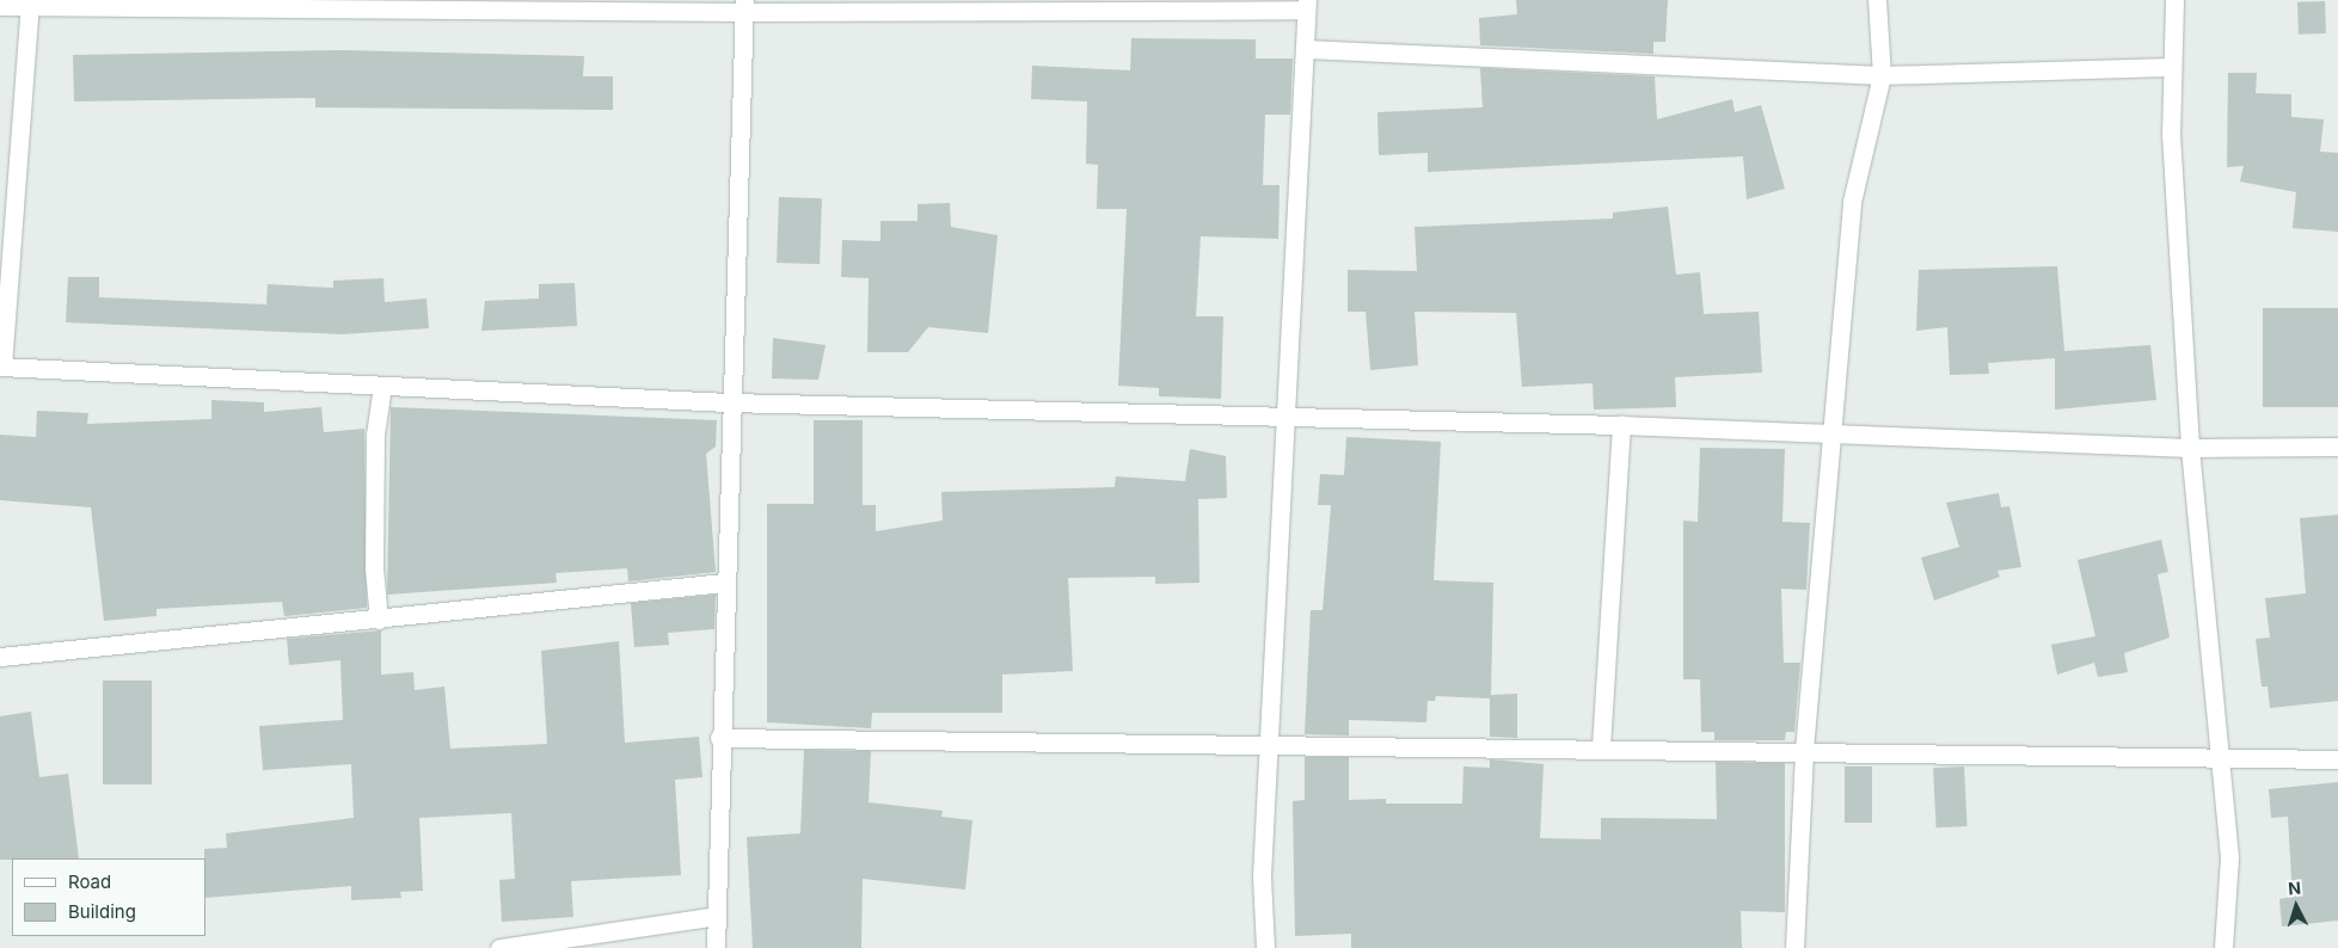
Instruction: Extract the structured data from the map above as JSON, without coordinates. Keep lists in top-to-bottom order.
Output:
{
  "legend": ["Road", "Building"],
  "north": "top"
}
